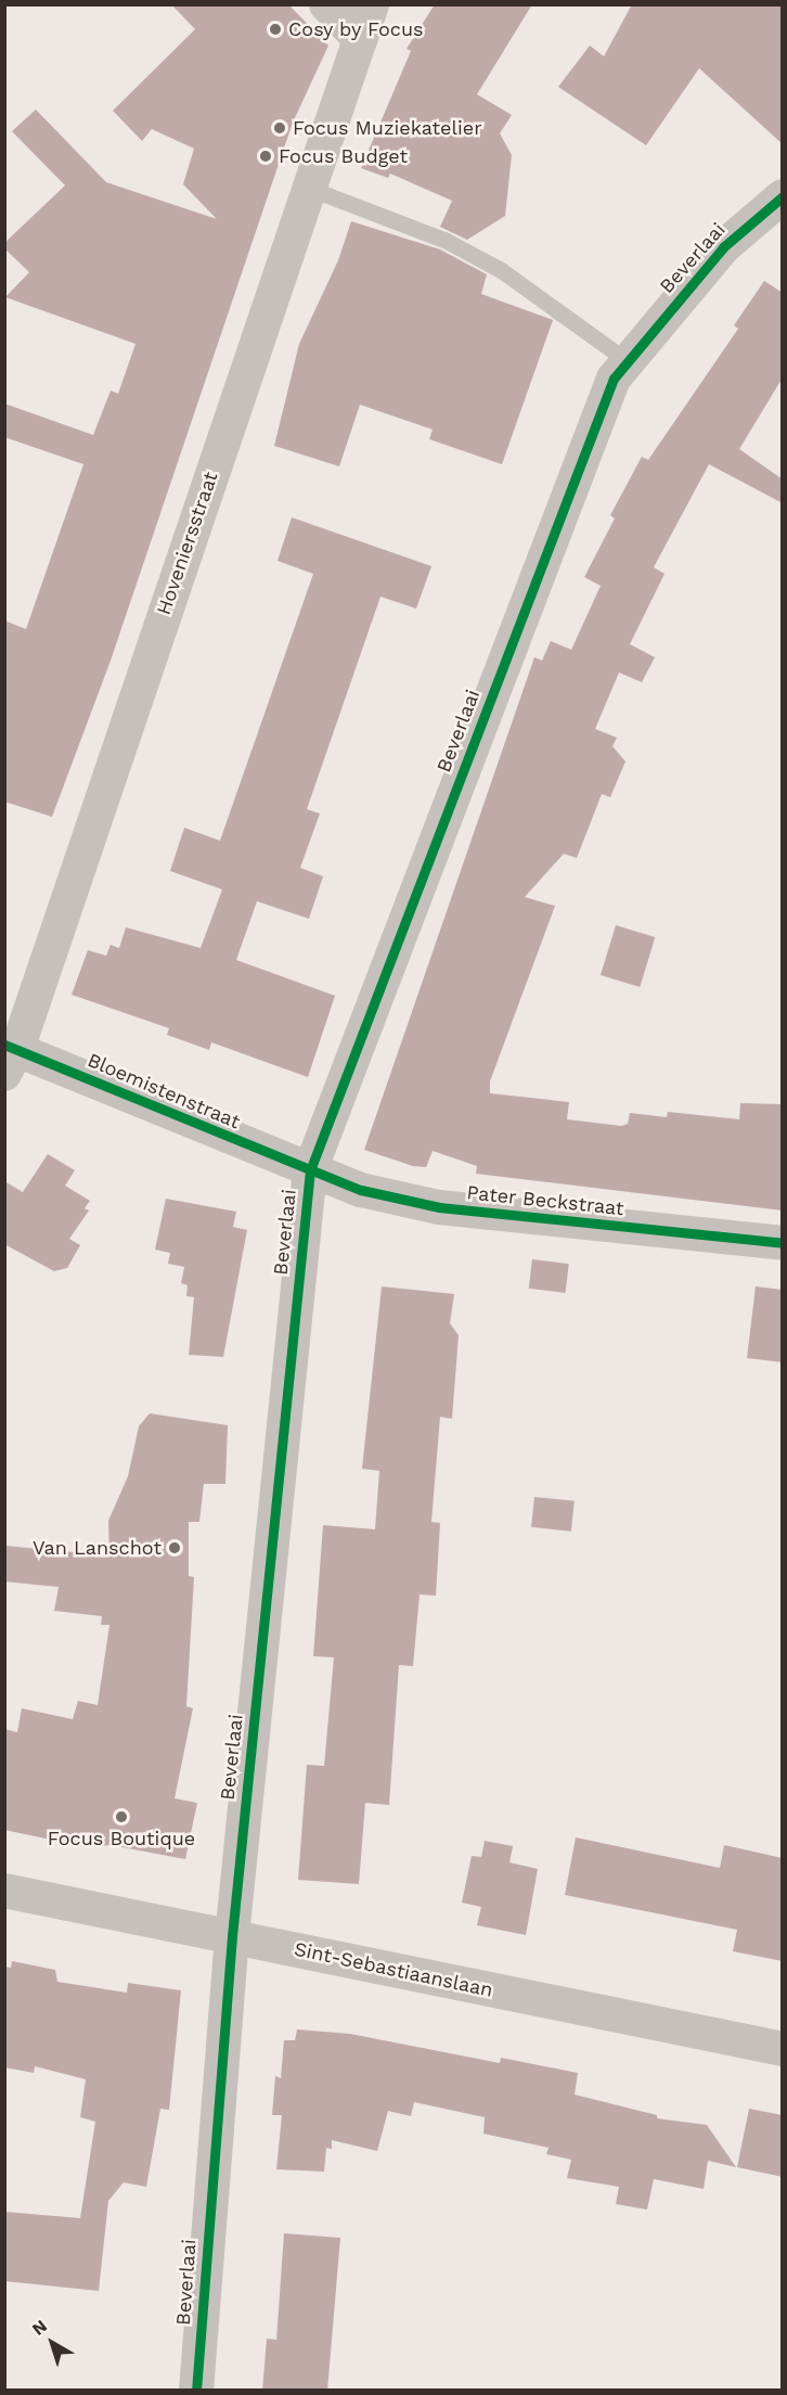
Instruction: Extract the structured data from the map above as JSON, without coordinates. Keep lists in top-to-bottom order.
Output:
{
  "streets": {
    "street": [
      "Beverlaai",
      "Hoveniersstraat",
      "Bloemistenstraat",
      "Pater Beckstraat",
      "Sint-Sebastiaanslaan"
    ]
  },
  "crossings": [
    ["Beverlaai", "Bloemistenstraat"],
    ["Beverlaai", "Pater Beckstraat"],
    ["Beverlaai", "Sint-Sebastiaanslaan"],
    ["Hoveniersstraat", "Bloemistenstraat"],
    ["Bloemistenstraat", "Pater Beckstraat"]
  ],
  "places": [
    "Cosy by Focus",
    "Focus Muziekatelier",
    "Focus Budget",
    "Van Lanschot",
    "Focus Boutique"
  ],
  "north": "top left"
}
